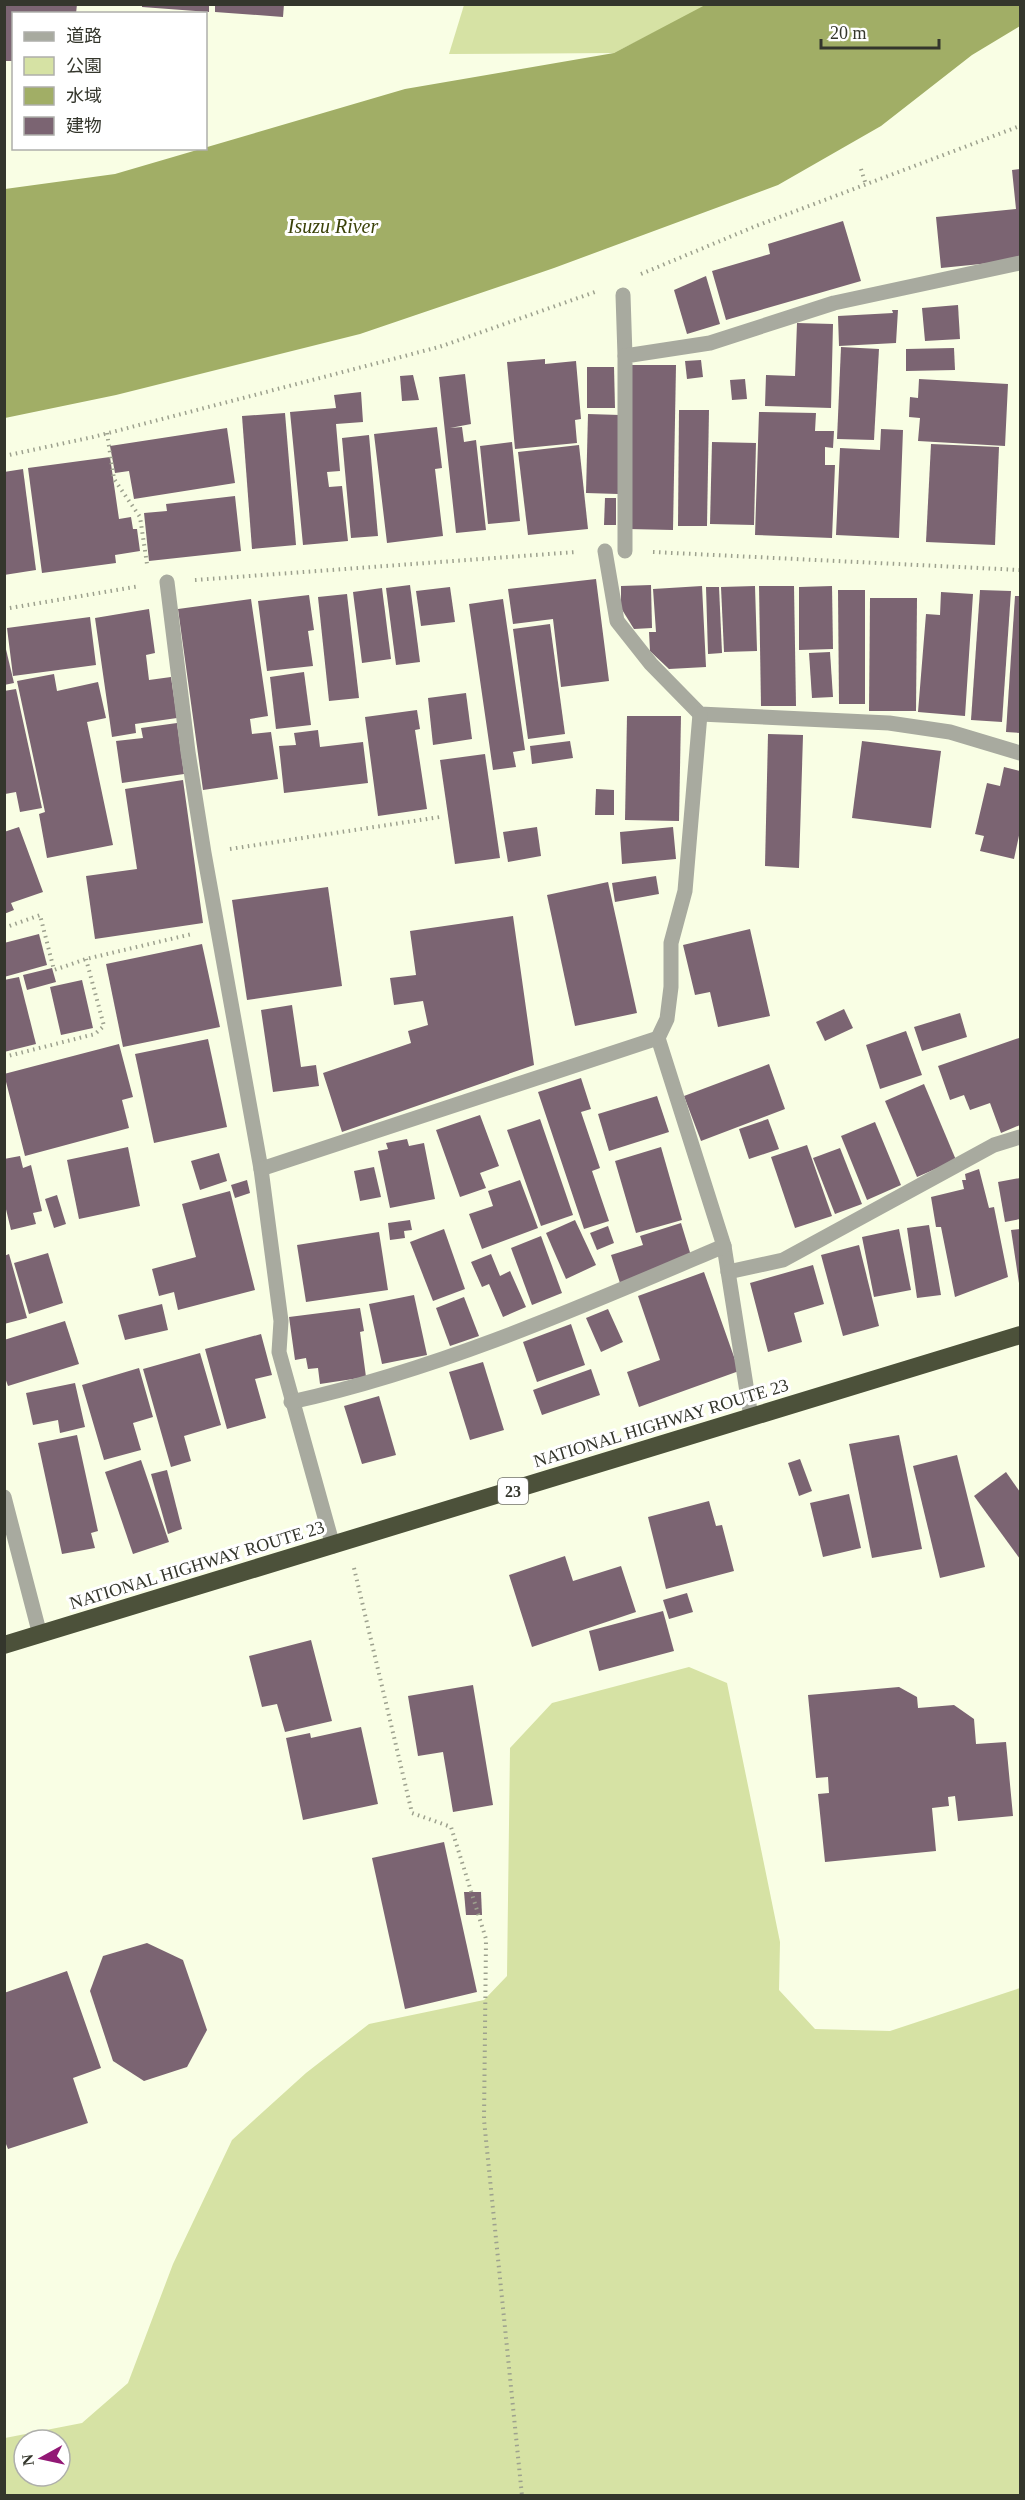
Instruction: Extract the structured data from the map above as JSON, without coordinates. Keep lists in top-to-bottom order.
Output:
{
  "streets": {
    "highway": ["NATIONAL HIGHWAY ROUTE 23", "23"]
  },
  "water": ["Isuzu River"],
  "legend": [
    "道路",
    "公園",
    "水域",
    "建物"
  ],
  "scale_bar": "20 m",
  "north": "left"
}
